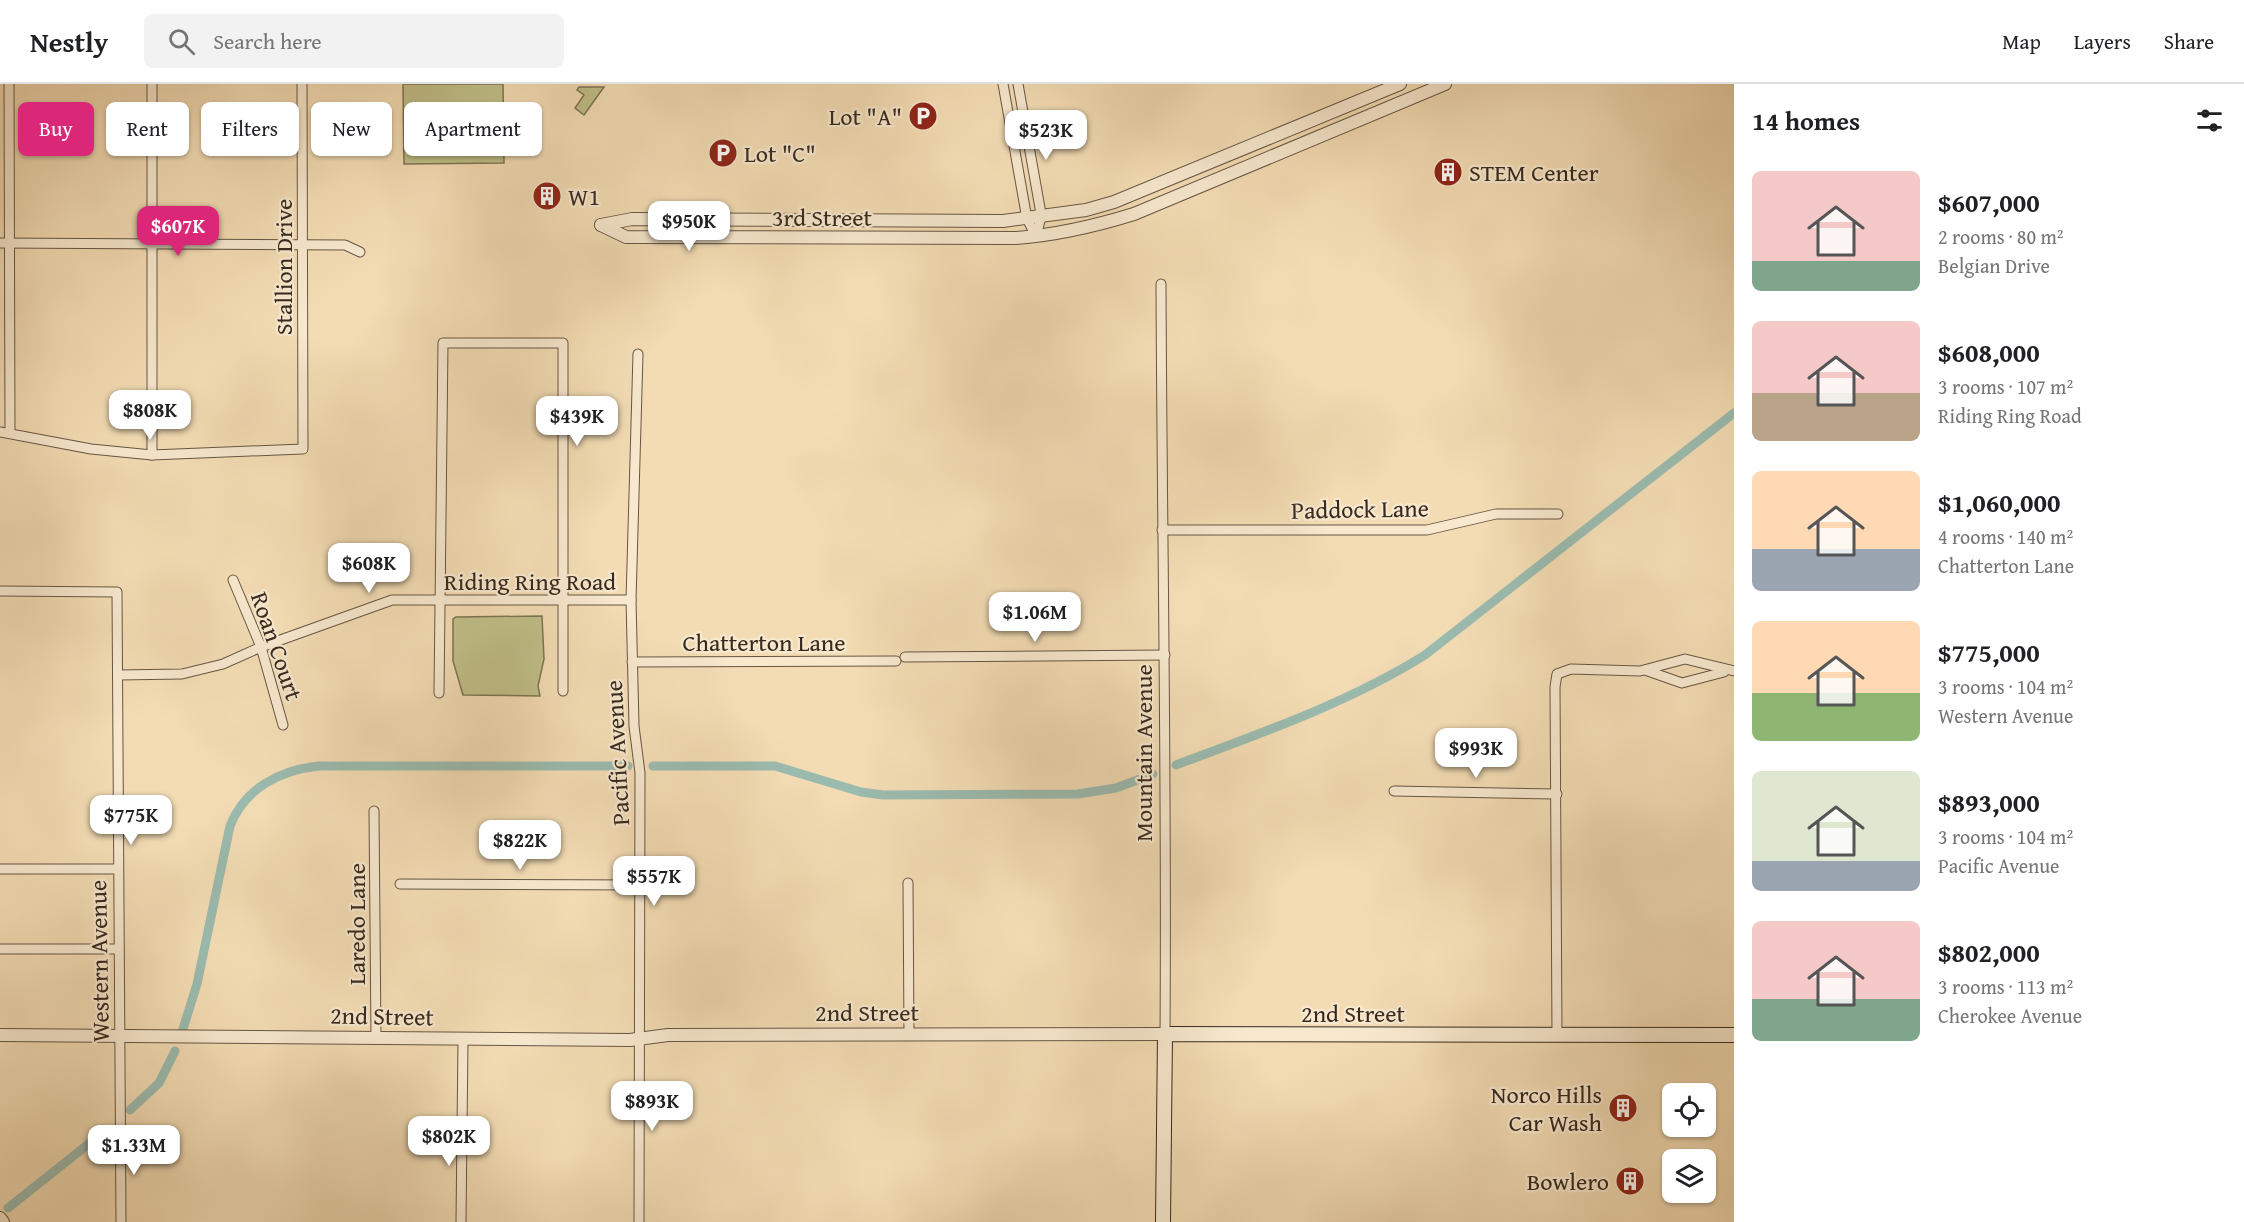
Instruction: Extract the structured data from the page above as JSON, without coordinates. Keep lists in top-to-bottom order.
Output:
{
  "streets": {
    "main road": ["Mountain Avenue", "2nd Street"],
    "street": [
      "3rd Street",
      "Stallion Drive",
      "Paddock Lane",
      "Riding Ring Road",
      "Chatterton Lane",
      "Roan Court",
      "Pacific Avenue",
      "Laredo Lane",
      "Western Avenue"
    ]
  },
  "crossings": [
    ["Paddock Lane", "Mountain Avenue"],
    ["Riding Ring Road", "Roan Court"],
    ["Riding Ring Road", "Pacific Avenue"],
    ["Riding Ring Road", "Western Avenue"],
    ["Chatterton Lane", "Pacific Avenue"],
    ["Chatterton Lane", "Mountain Avenue"],
    ["Pacific Avenue", "2nd Street"],
    ["Mountain Avenue", "2nd Street"],
    ["Laredo Lane", "2nd Street"],
    ["Western Avenue", "2nd Street"]
  ],
  "places": {
    "parking": ["Lot \"A\"", "Lot \"C\""],
    "building": [
      "STEM Center",
      "W1",
      "Norco Hills Car Wash",
      "Bowlero"
    ]
  },
  "page": {
    "header": "Nestly",
    "search": "Search here",
    "nav": ["Map", "Layers", "Share"],
    "heading": "14 homes",
    "chip": [
      "Buy",
      "Rent",
      "Filters",
      "New",
      "Apartment"
    ],
    "price": [
      "$523K",
      "$950K",
      "$607K",
      "$808K",
      "$439K",
      "$608K",
      "$1.06M",
      "$993K",
      "$775K",
      "$822K",
      "$557K",
      "$893K",
      "$802K",
      "$1.33M"
    ],
    "list": [
      {
        "name": "$607,000",
        "note": "2 rooms · 80 m² · Belgian Drive"
      },
      {
        "name": "$608,000",
        "note": "3 rooms · 107 m² · Riding Ring Road"
      },
      {
        "name": "$1,060,000",
        "note": "4 rooms · 140 m² · Chatterton Lane"
      },
      {
        "name": "$775,000",
        "note": "3 rooms · 104 m² · Western Avenue"
      },
      {
        "name": "$893,000",
        "note": "3 rooms · 104 m² · Pacific Avenue"
      },
      {
        "name": "$802,000",
        "note": "3 rooms · 113 m² · Cherokee Avenue"
      }
    ]
  }
}
